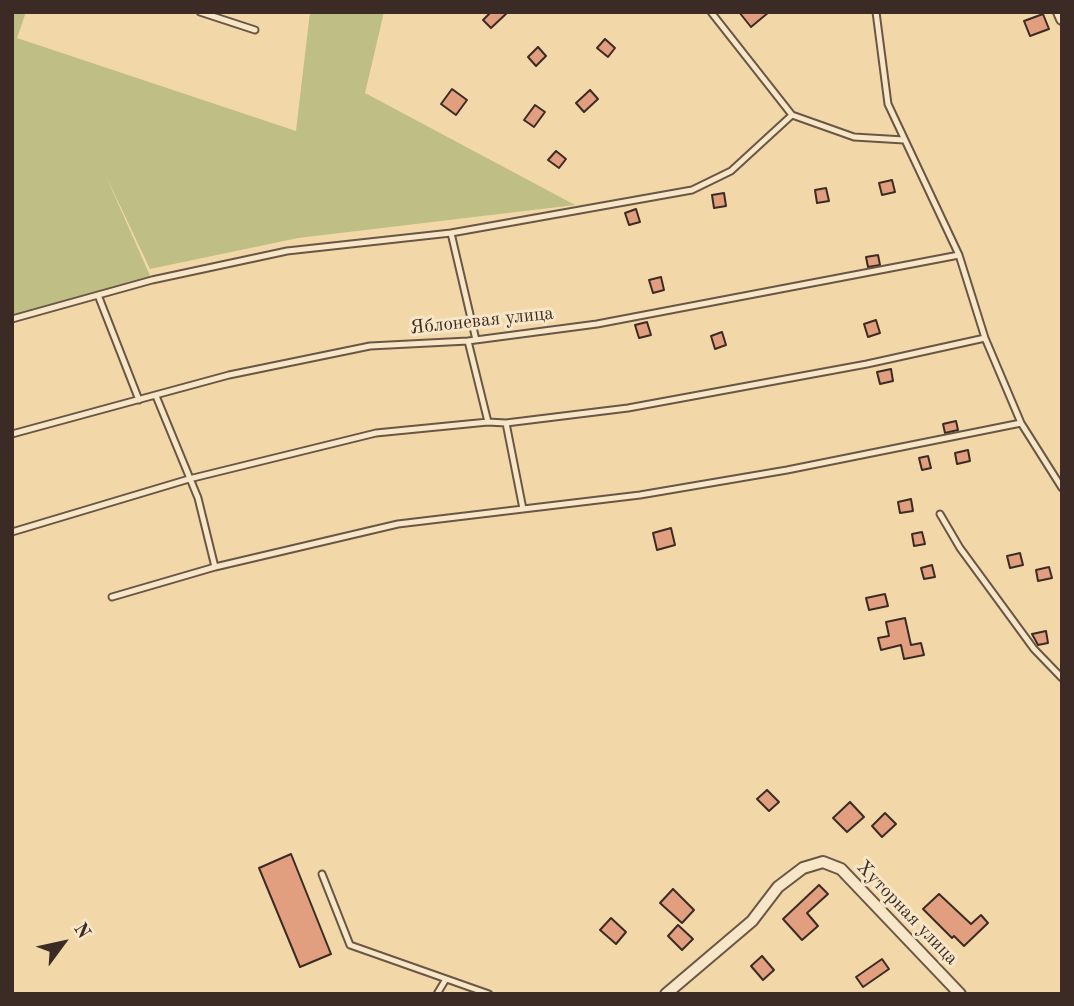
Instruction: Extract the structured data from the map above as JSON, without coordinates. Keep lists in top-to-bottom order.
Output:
{
  "streets": {
    "street": ["Хуторная улица"],
    "lane": ["Яблоневая улица"]
  },
  "north": "top right"
}
